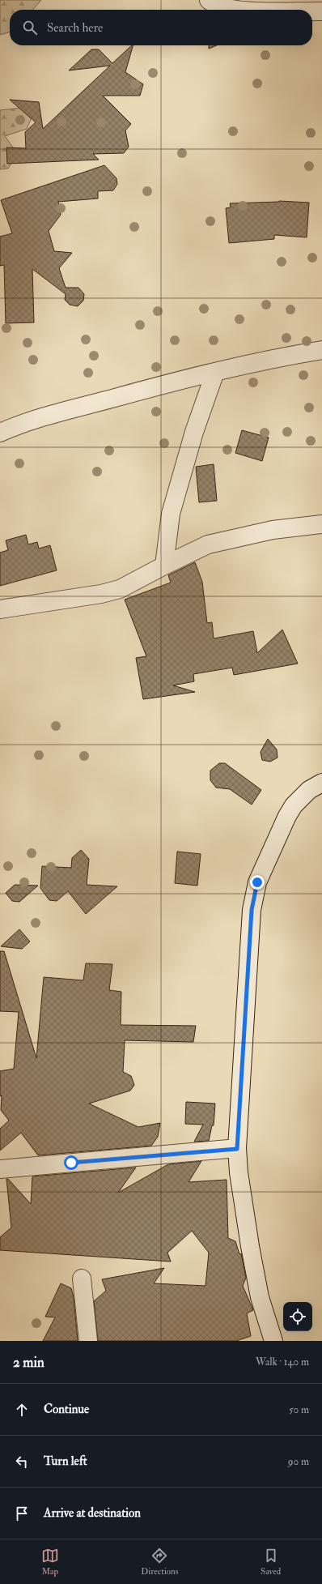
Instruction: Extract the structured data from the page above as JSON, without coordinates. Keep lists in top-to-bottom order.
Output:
{
  "page": {
    "search": "Search here",
    "heading": ["2 min", "Walk · 140 m"],
    "list": [
      ["Continue", "50 m"],
      ["Turn left", "90 m"],
      "Arrive at destination"
    ],
    "nav": ["Map", "Directions", "Saved"]
  }
}
